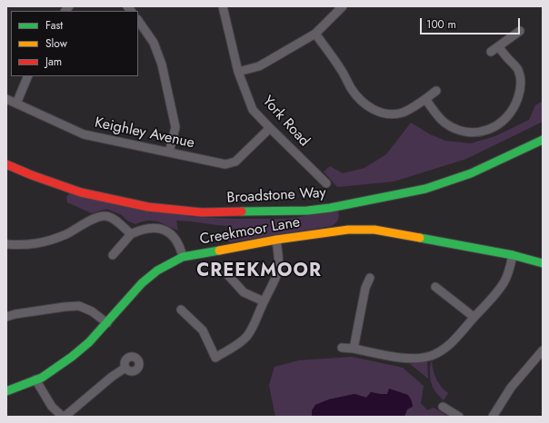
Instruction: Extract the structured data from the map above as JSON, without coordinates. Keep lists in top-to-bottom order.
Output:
{
  "streets": {
    "street": [
      "York Road",
      "Keighley Avenue",
      "Broadstone Way",
      "Creekmoor Lane"
    ]
  },
  "crossings": [
    ["York Road", "Keighley Avenue"]
  ],
  "districts": ["CREEKMOOR"],
  "legend": ["Fast", "Slow", "Jam"],
  "scale_bar": "100 m"
}
